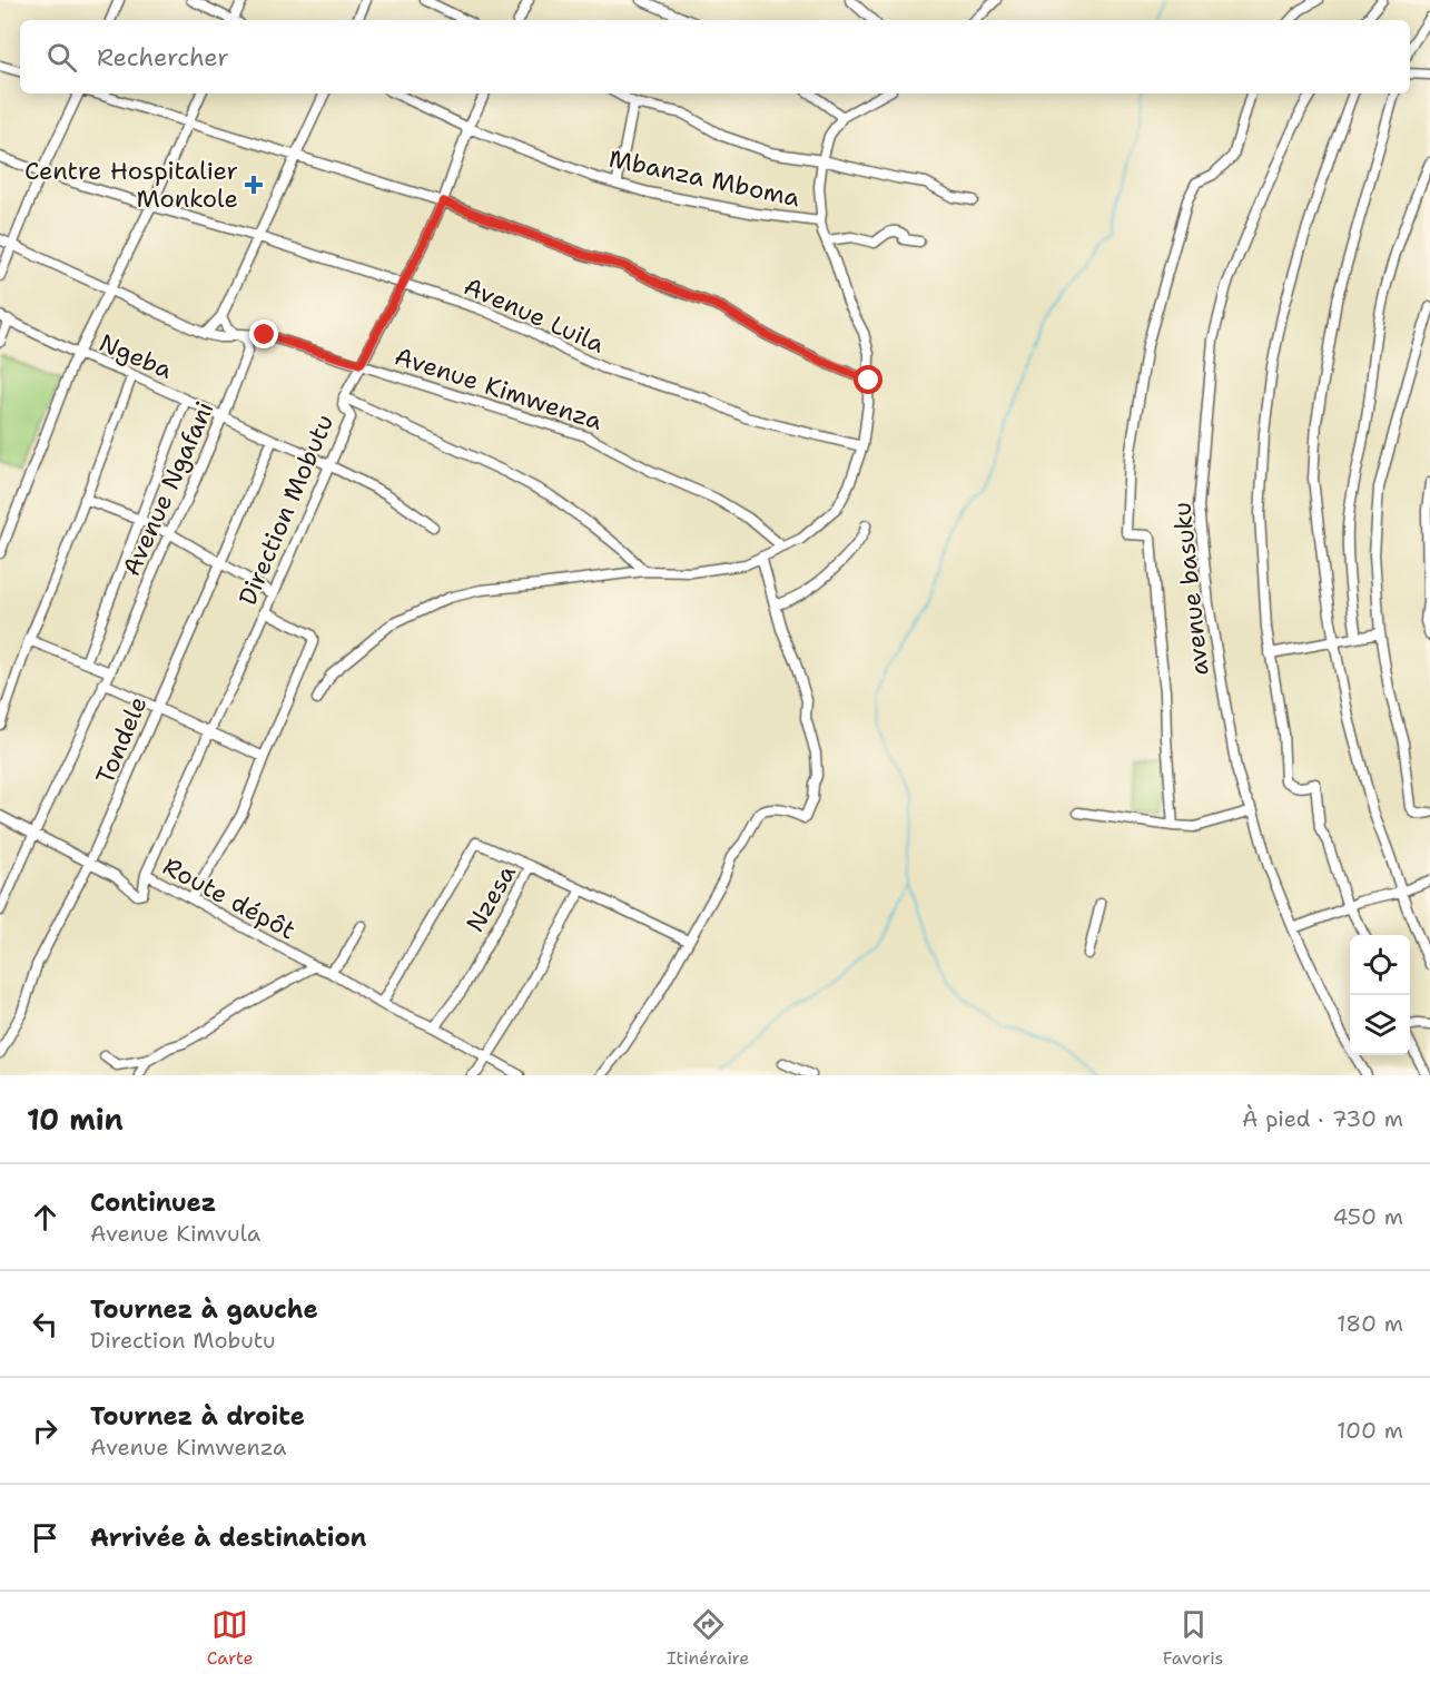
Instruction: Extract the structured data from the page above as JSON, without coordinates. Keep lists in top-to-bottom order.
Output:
{
  "streets": {
    "street": [
      "Mbanza Mboma",
      "Avenue Luila",
      "Ngeba",
      "Avenue Kimwenza",
      "Avenue Ngafani",
      "Direction Mobutu",
      "avenue basuku",
      "Tondele",
      "Route dépôt",
      "Nzesa"
    ]
  },
  "crossings": [
    ["Mbanza Mboma", "Direction Mobutu"],
    ["Avenue Luila", "Direction Mobutu"],
    ["Ngeba", "Avenue Ngafani"],
    ["Ngeba", "Direction Mobutu"],
    ["Ngeba", "Tondele"],
    ["Avenue Kimwenza", "Avenue Ngafani"],
    ["Avenue Kimwenza", "Direction Mobutu"],
    ["Avenue Ngafani", "Route dépôt"],
    ["Direction Mobutu", "Route dépôt"],
    ["Tondele", "Route dépôt"]
  ],
  "places": {
    "health": ["Centre Hospitalier Monkole"]
  },
  "page": {
    "search": "Rechercher",
    "heading": ["10 min", "À pied · 730 m"],
    "list": [
      ["Continuez", "Avenue Kimvula", "450 m"],
      ["Tournez à gauche", "Direction Mobutu", "180 m"],
      ["Tournez à droite", "Avenue Kimwenza", "100 m"],
      "Arrivée à destination"
    ],
    "nav": ["Carte", "Itinéraire", "Favoris"]
  }
}
